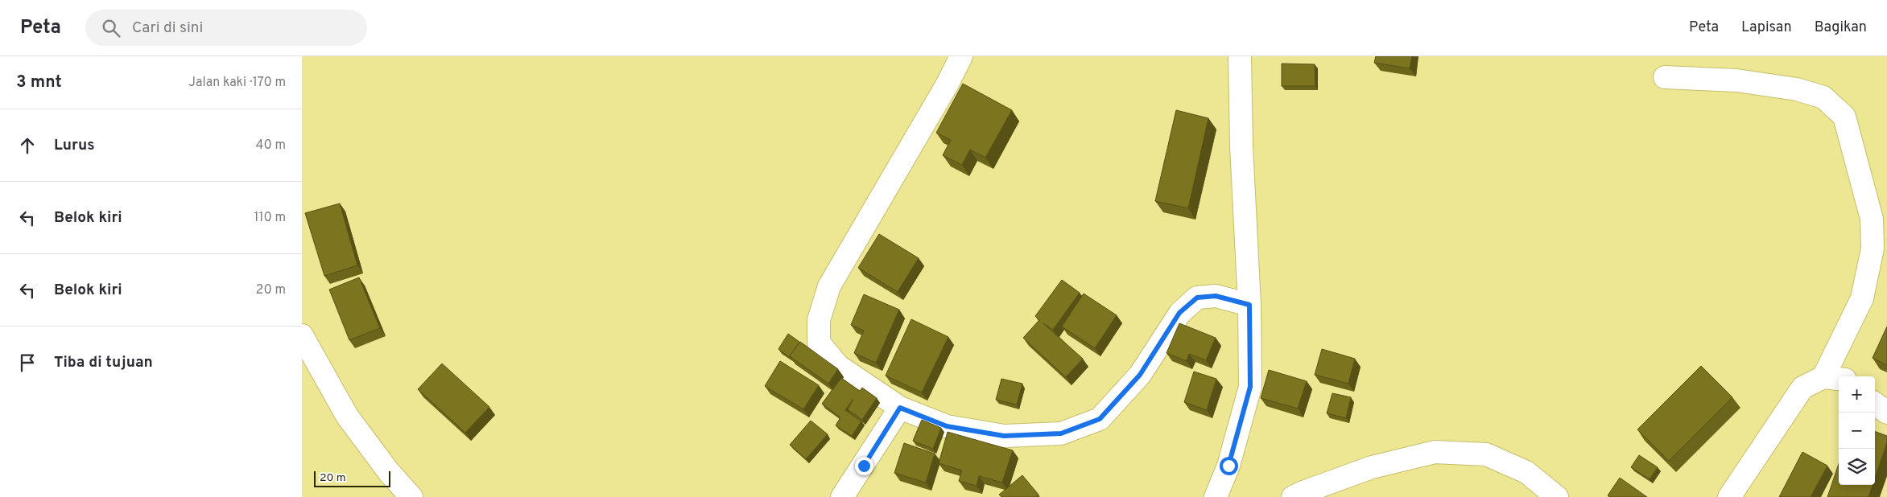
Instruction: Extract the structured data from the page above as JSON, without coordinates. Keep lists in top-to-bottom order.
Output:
{
  "scale_bar": "20 m",
  "page": {
    "header": "Peta",
    "search": "Cari di sini",
    "nav": ["Peta", "Lapisan", "Bagikan"],
    "heading": ["3 mnt", "Jalan kaki · 170 m"],
    "list": [
      ["Lurus", "40 m"],
      ["Belok kiri", "110 m"],
      ["Belok kiri", "20 m"],
      "Tiba di tujuan"
    ],
    "map_buttons": ["+", "−"],
    "scale": "20 m"
  }
}
